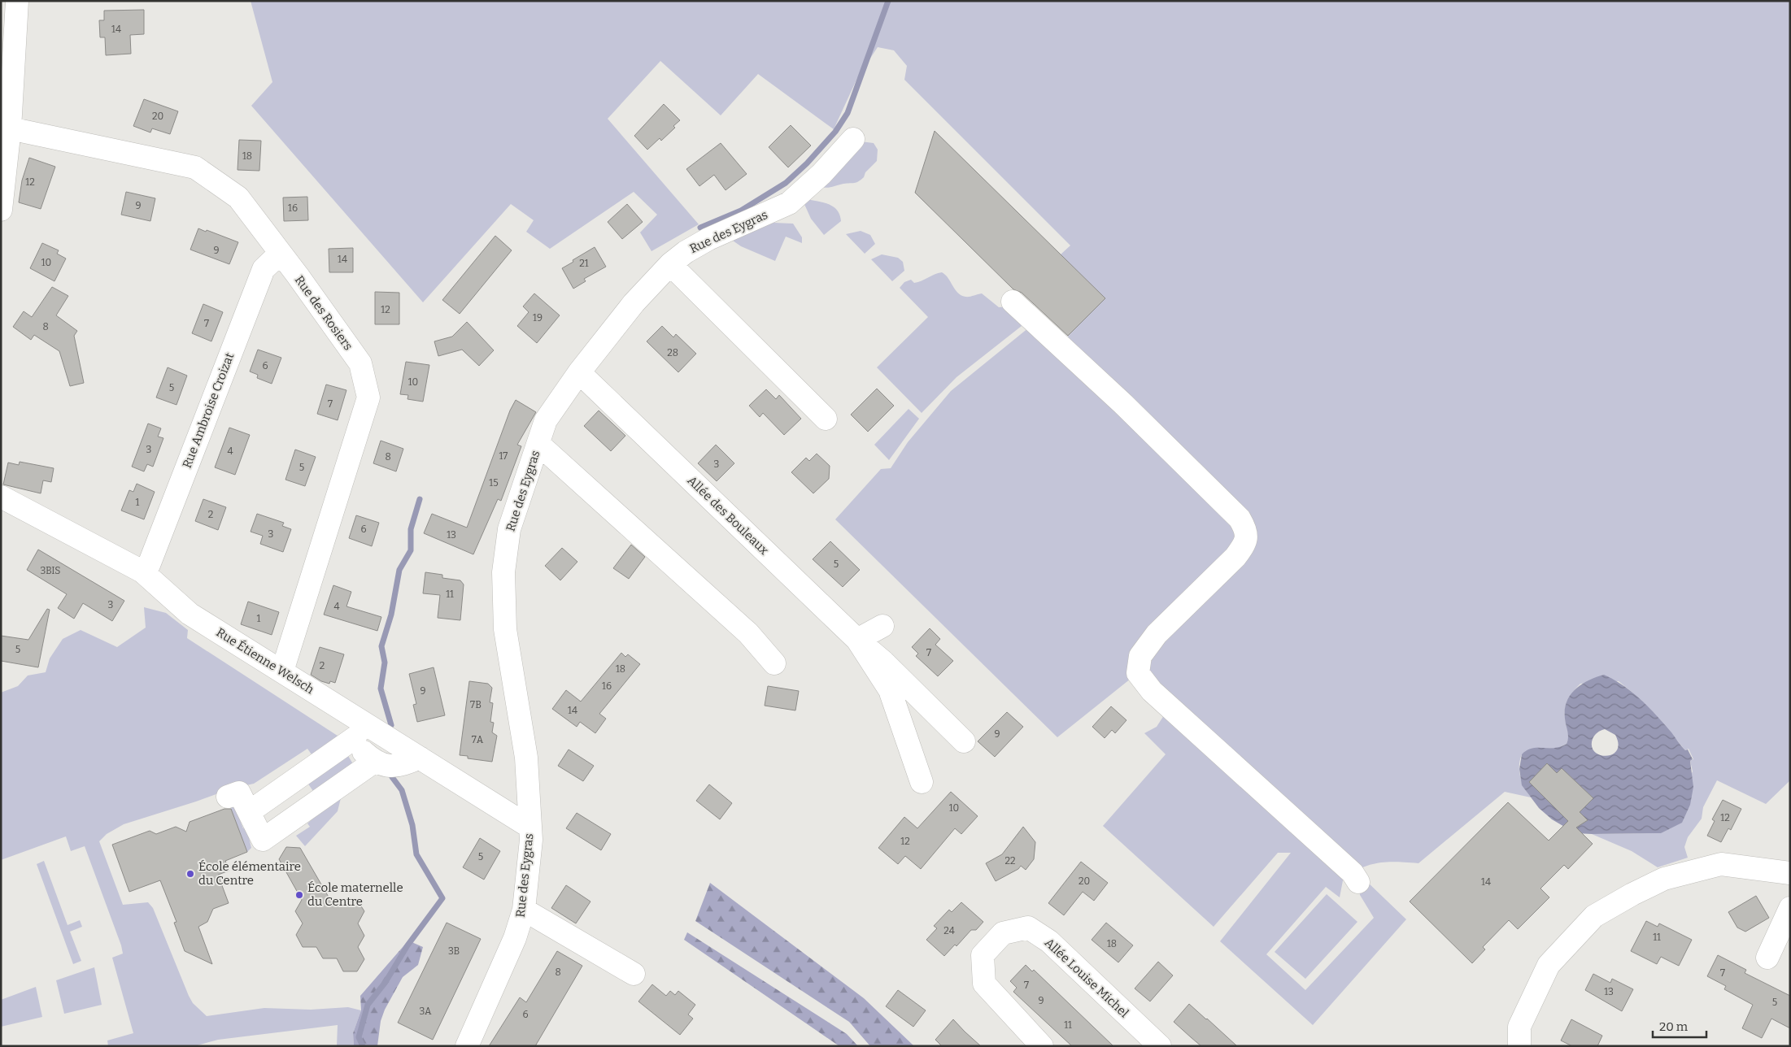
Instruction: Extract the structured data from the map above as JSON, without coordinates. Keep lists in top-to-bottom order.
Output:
{
  "streets": {
    "street": [
      "Rue des Eygras",
      "Rue des Rosiers",
      "Rue Ambroise Croizat",
      "Allée des Bouleaux",
      "Rue Étienne Welsch",
      "Allée Louise Michel"
    ]
  },
  "crossings": [
    ["Rue des Eygras", "Allée des Bouleaux"],
    ["Rue des Eygras", "Rue Étienne Welsch"],
    ["Rue des Rosiers", "Rue Ambroise Croizat"],
    ["Rue des Rosiers", "Rue Étienne Welsch"],
    ["Rue Ambroise Croizat", "Rue Étienne Welsch"]
  ],
  "places": ["École élémentaire du Centre", "École maternelle du Centre"],
  "house_numbers": [
    "14",
    "20",
    "18",
    "12",
    "9",
    "16",
    "9",
    "14",
    "10",
    "21",
    "12",
    "19",
    "7",
    "8",
    "28",
    "6",
    "10",
    "5",
    "7",
    "3",
    "4",
    "17",
    "8",
    "3",
    "5",
    "15",
    "1",
    "2",
    "6",
    "3",
    "13",
    "5",
    "3BIS",
    "11",
    "3",
    "4",
    "1",
    "5",
    "7",
    "2",
    "18",
    "16",
    "9",
    "7B",
    "14",
    "9",
    "7A",
    "10",
    "12",
    "12",
    "5",
    "22",
    "20",
    "14",
    "24",
    "11",
    "18",
    "3B",
    "8",
    "7",
    "7",
    "13",
    "9",
    "5",
    "3A",
    "6",
    "11"
  ],
  "scale_bar": "20 m"
}
